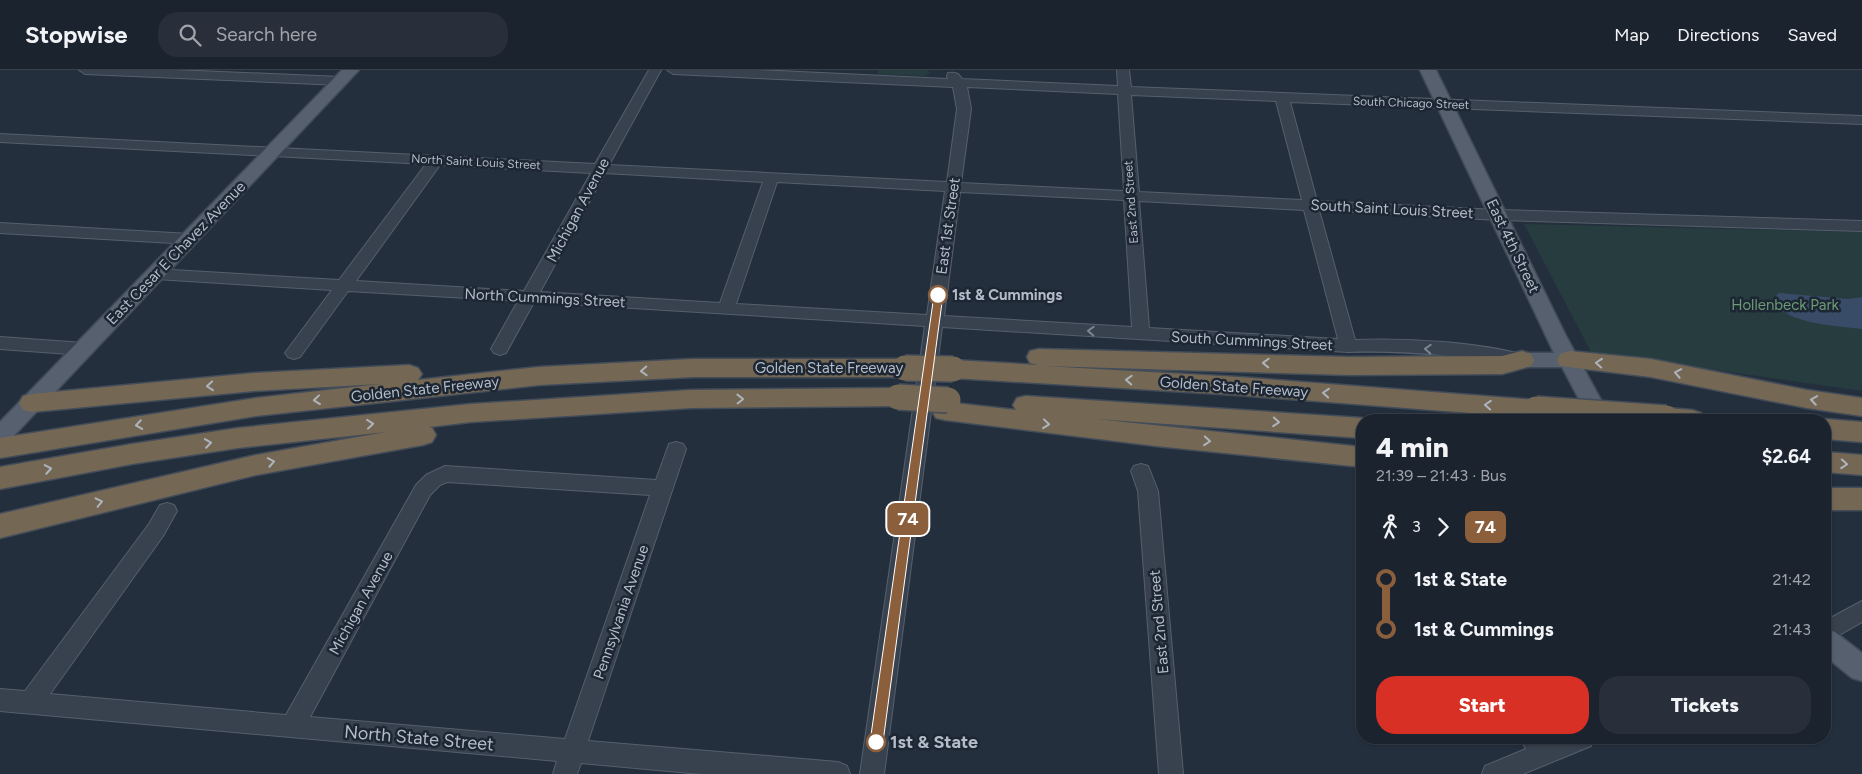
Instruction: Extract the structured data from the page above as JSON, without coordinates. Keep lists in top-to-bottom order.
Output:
{
  "streets": {
    "highway": ["Golden State Freeway"],
    "main road": ["East 4th Street", "East Cesar E Chavez Avenue", "South Cummings Street"],
    "street": [
      "South Chicago Street",
      "North Saint Louis Street",
      "East 2nd Street",
      "South Saint Louis Street",
      "Michigan Avenue",
      "East 1st Street",
      "North Cummings Street",
      "Pennsylvania Avenue",
      "North State Street"
    ]
  },
  "crossings": [
    ["South Chicago Street", "East 2nd Street"],
    ["South Chicago Street", "East 1st Street"],
    ["South Chicago Street", "East 4th Street"],
    ["North Saint Louis Street", "South Saint Louis Street"],
    ["North Saint Louis Street", "Michigan Avenue"],
    ["North Saint Louis Street", "East 1st Street"],
    ["North Saint Louis Street", "East Cesar E Chavez Avenue"],
    ["East 2nd Street", "South Saint Louis Street"],
    ["East 2nd Street", "South Cummings Street"],
    ["South Saint Louis Street", "East 1st Street"],
    ["South Saint Louis Street", "East 4th Street"],
    ["Michigan Avenue", "North Cummings Street"],
    ["Michigan Avenue", "Pennsylvania Avenue"],
    ["Michigan Avenue", "North State Street"],
    ["East 1st Street", "North Cummings Street"],
    ["East 1st Street", "South Cummings Street"],
    ["East 4th Street", "South Cummings Street"],
    ["East Cesar E Chavez Avenue", "North Cummings Street"],
    ["East Cesar E Chavez Avenue", "Golden State Freeway"],
    ["North Cummings Street", "South Cummings Street"],
    ["Pennsylvania Avenue", "North State Street"]
  ],
  "one_way": ["South Cummings Street"],
  "parks": ["Hollenbeck Park"],
  "places": ["1st & Cummings", "1st & State"],
  "lines": ["bus line 74"],
  "page": {
    "header": "Stopwise",
    "search": "Search here",
    "nav": ["Map", "Directions", "Saved"],
    "on_map": "74",
    "heading": ["4 min", "21:39 – 21:43 · Bus", "$2.64"],
    "legs": ["3", "74"],
    "list": [
      {
        "name": "1st & State",
        "value": "21:42"
      },
      {
        "name": "1st & Cummings",
        "value": "21:43"
      }
    ],
    "buttons": ["Start", "Tickets"]
  }
}
